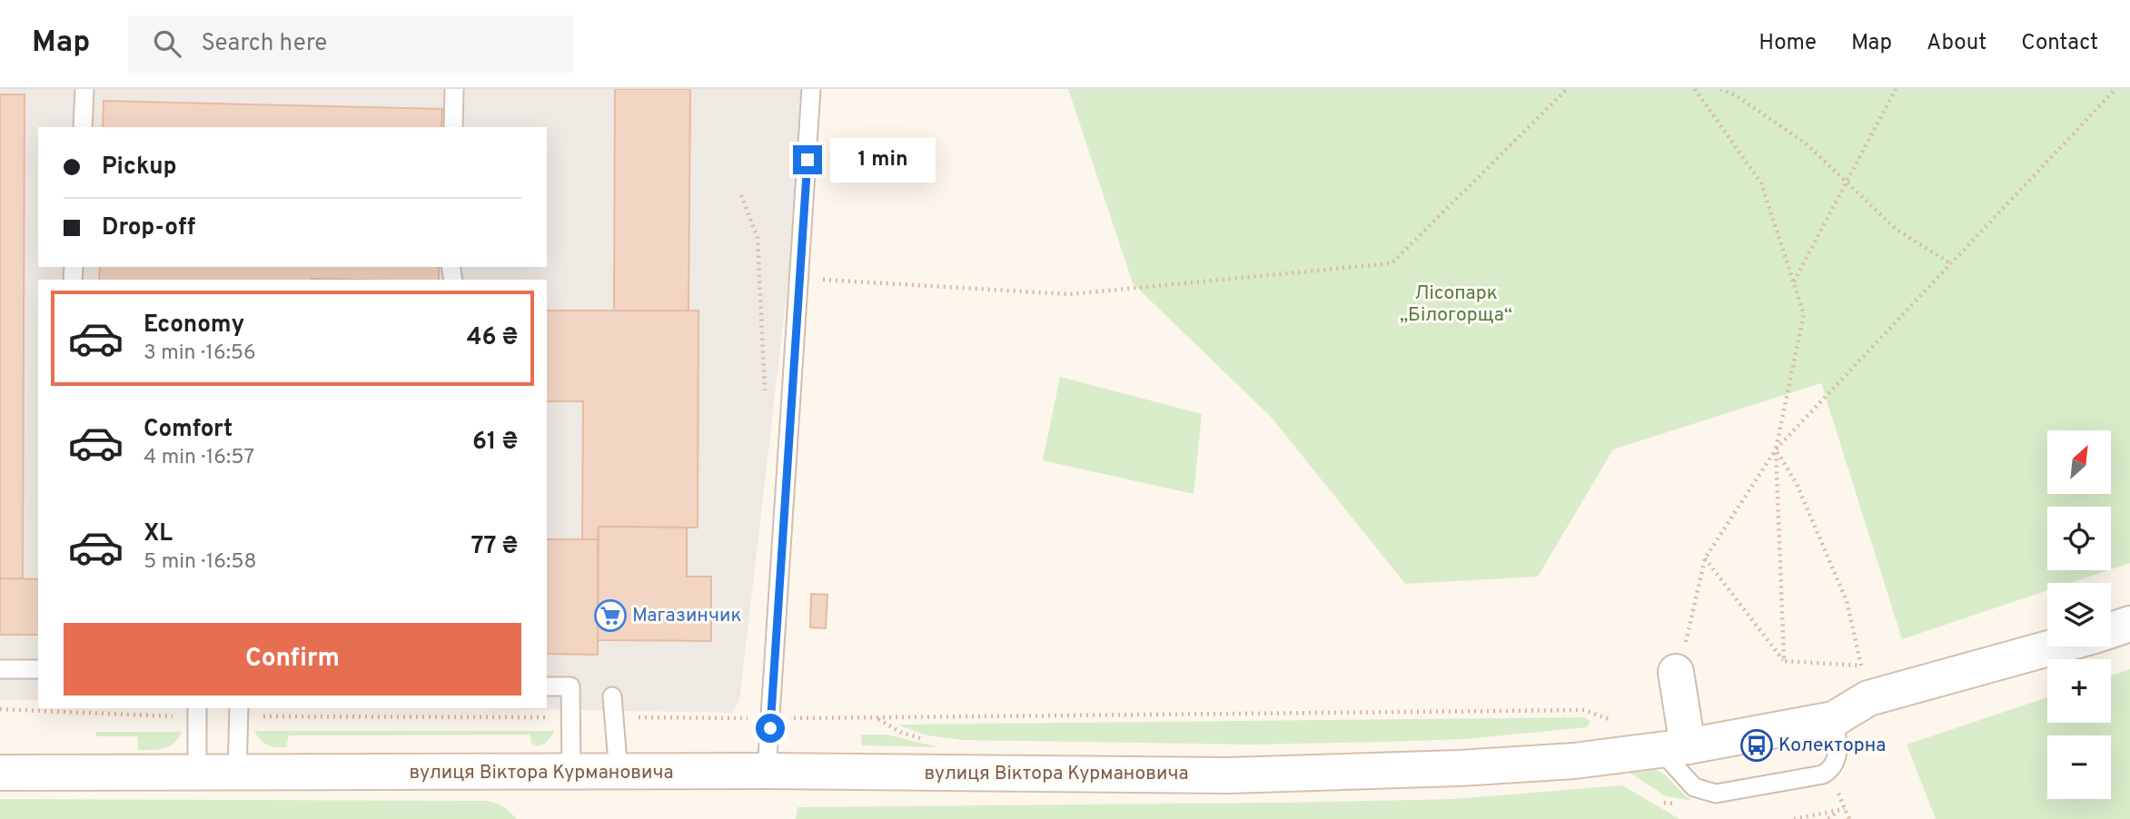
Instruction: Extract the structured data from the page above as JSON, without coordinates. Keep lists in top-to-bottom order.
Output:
{
  "streets": {
    "street": ["вулиця Віктора Курмановича"]
  },
  "parks": ["Лісопарк „Білогорща“"],
  "places": {
    "supermarket": ["Магазинчик"],
    "bus stop": ["Колекторна"]
  },
  "north": "top right",
  "page": {
    "header": "Map",
    "search": "Search here",
    "nav": [
      "Home",
      "Map",
      "About",
      "Contact"
    ],
    "banner": ["Pickup", "Drop-off"],
    "bubble": "1 min",
    "list": [
      {
        "name": "Economy",
        "note": "3 min · 16:56",
        "value": "46 ₴"
      },
      {
        "name": "Comfort",
        "note": "4 min · 16:57",
        "value": "61 ₴"
      },
      {
        "name": "XL",
        "note": "5 min · 16:58",
        "value": "77 ₴"
      }
    ],
    "map_buttons": ["+", "−"],
    "buttons": "Confirm"
  }
}
